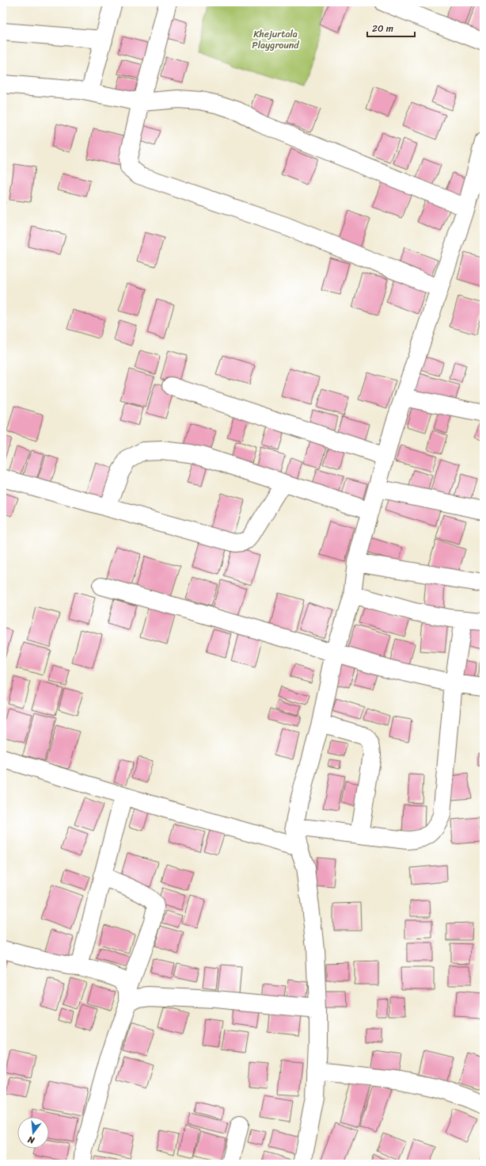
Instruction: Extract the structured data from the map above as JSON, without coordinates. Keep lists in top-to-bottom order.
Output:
{
  "parks": ["Khejurtala Playground"],
  "scale_bar": "20 m",
  "north": "bottom"
}
